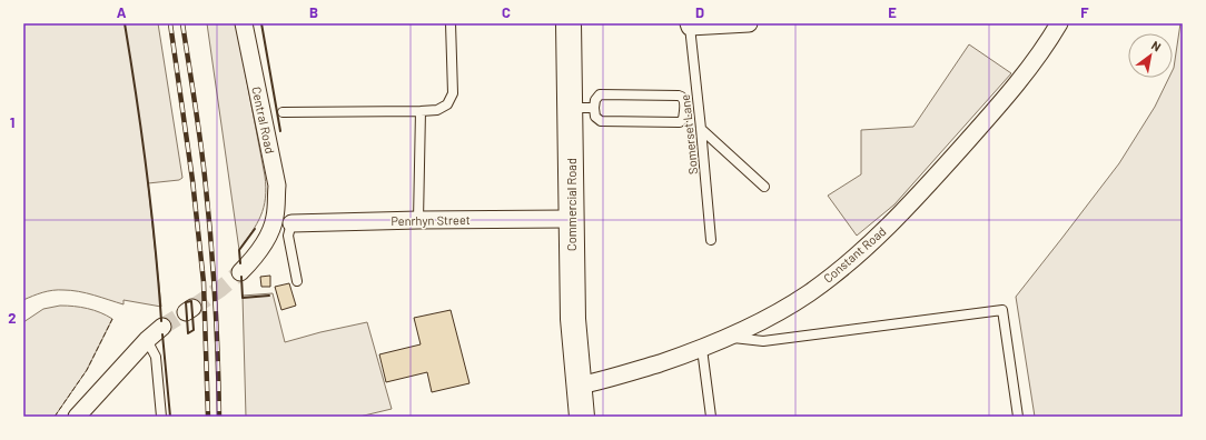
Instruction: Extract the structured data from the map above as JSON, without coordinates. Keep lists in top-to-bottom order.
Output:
{
  "streets": {
    "main road": ["Commercial Road"],
    "street": ["Central Road", "Penrhyn Street", "Constant Road"],
    "lane": ["Somerset Lane"]
  },
  "crossings": [
    ["Commercial Road", "Penrhyn Street"],
    ["Commercial Road", "Constant Road"]
  ],
  "north": "top right",
  "grid": {
    "columns": [
      "A",
      "B",
      "C",
      "D",
      "E",
      "F"
    ],
    "rows": ["1", "2"]
  }
}
